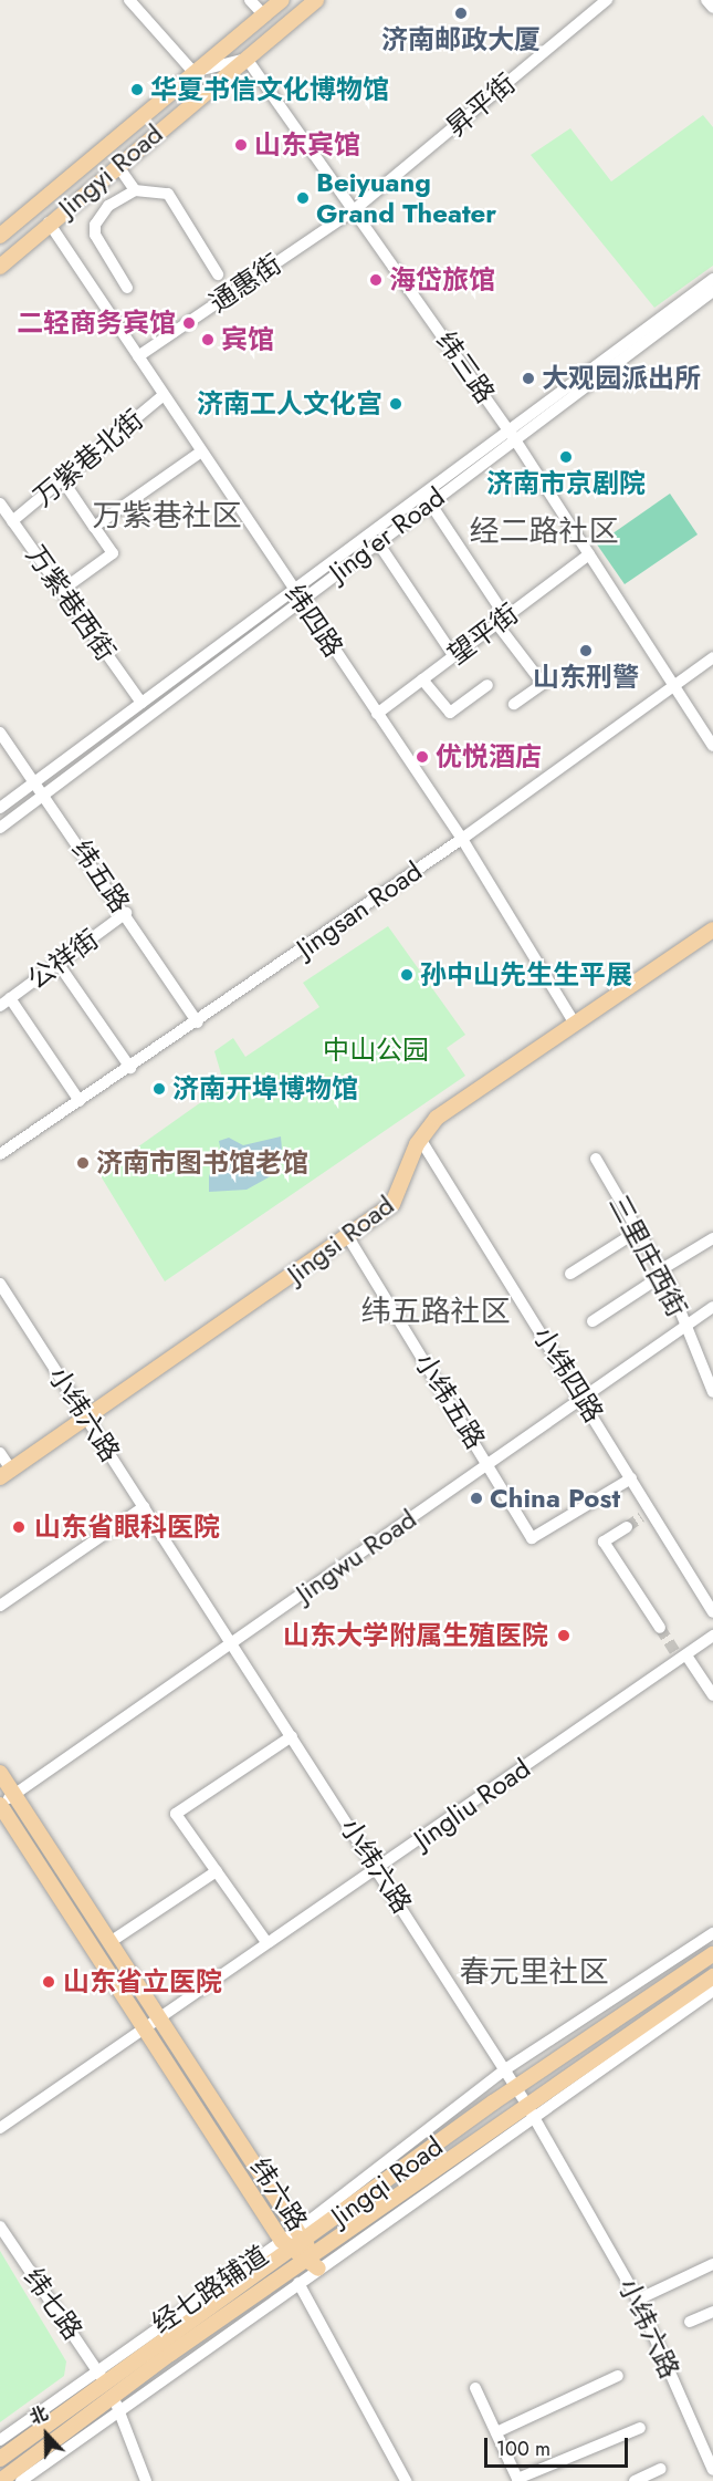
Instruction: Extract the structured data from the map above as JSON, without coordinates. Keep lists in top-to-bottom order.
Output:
{
  "streets": {
    "main road": [
      "Jingyi Road",
      "Jingsi Road",
      "Jingqi Road",
      "纬六路"
    ],
    "street": [
      "昇平街",
      "通惠街",
      "纬三路",
      "万紫巷北街",
      "Jing'er Road",
      "万紫巷西街",
      "纬四路",
      "望平街",
      "纬五路",
      "Jingsan Road",
      "公祥街",
      "三里庄西街",
      "小纬四路",
      "小纬五路",
      "小纬六路",
      "Jingwu Road",
      "Jingliu Road",
      "纬七路"
    ]
  },
  "crossings": [
    ["昇平街", "通惠街"],
    ["昇平街", "纬三路"],
    ["Jingyi Road", "纬三路"],
    ["Jingyi Road", "纬四路"],
    ["通惠街", "纬三路"],
    ["通惠街", "纬四路"],
    ["纬三路", "Jing'er Road"],
    ["纬三路", "望平街"],
    ["纬三路", "Jingsan Road"],
    ["万紫巷北街", "万紫巷西街"],
    ["万紫巷北街", "纬四路"],
    ["Jing'er Road", "万紫巷西街"],
    ["Jing'er Road", "纬四路"],
    ["Jing'er Road", "纬五路"],
    ["纬四路", "望平街"],
    ["纬四路", "Jingsan Road"],
    ["纬四路", "Jingsi Road"],
    ["纬五路", "Jingsan Road"],
    ["纬五路", "公祥街"],
    ["Jingsi Road", "小纬四路"],
    ["Jingsi Road", "小纬五路"],
    ["Jingsi Road", "小纬六路"],
    ["三里庄西街", "Jingwu Road"],
    ["小纬四路", "小纬五路"],
    ["小纬四路", "Jingwu Road"],
    ["小纬五路", "Jingwu Road"],
    ["小纬六路", "Jingwu Road"],
    ["小纬六路", "Jingliu Road"],
    ["小纬六路", "Jingqi Road"],
    ["Jingwu Road", "纬六路"],
    ["Jingliu Road", "纬六路"],
    ["Jingqi Road", "纬六路"],
    ["Jingqi Road", "纬七路"]
  ],
  "districts": [
    "万紫巷社区",
    "经二路社区",
    "纬五路社区",
    "春元里社区"
  ],
  "parks": ["中山公园"],
  "places": [
    "济南邮政大厦",
    "华夏书信文化博物馆",
    "山东宾馆",
    "Beiyuang Grand Theater",
    "海岱旅馆",
    "二轻商务宾馆",
    "宾馆",
    "大观园派出所",
    "济南工人文化宫",
    "济南市京剧院",
    "山东刑警",
    "优悦酒店",
    "孙中山先生生平展",
    "济南开埠博物馆",
    "济南市图书馆老馆",
    "China Post",
    "山东省眼科医院",
    "山东大学附属生殖医院",
    "山东省立医院"
  ],
  "scale_bar": "100 m",
  "north": "top"
}
